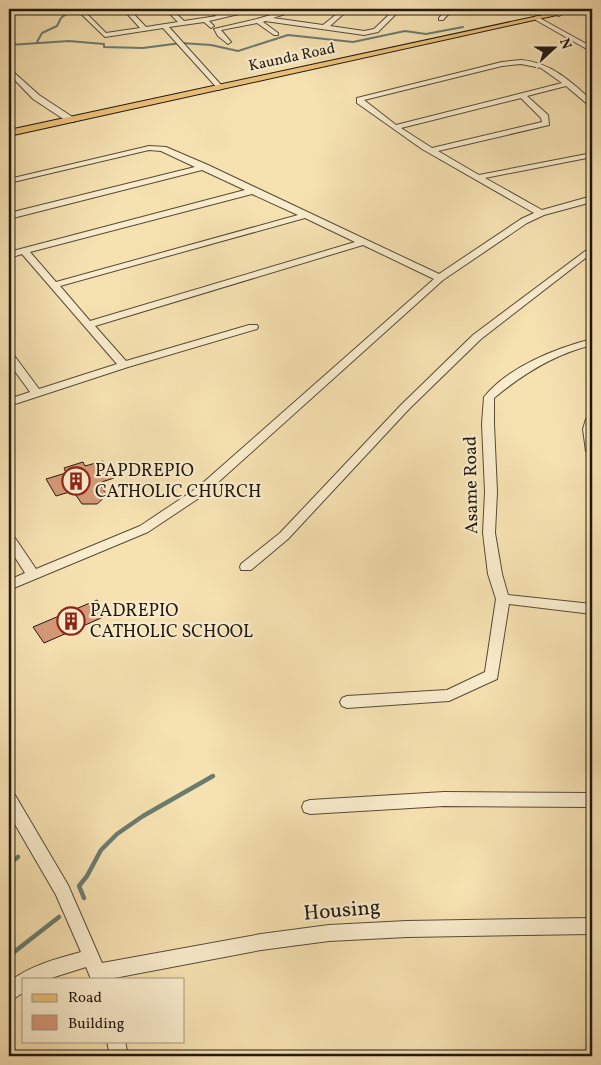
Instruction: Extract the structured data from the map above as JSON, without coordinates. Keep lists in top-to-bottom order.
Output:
{
  "streets": {
    "main road": ["Kaunda Road"],
    "street": ["Asame Road", "Housing"]
  },
  "places": {
    "building": ["PAPDREPIO CATHOLIC CHURCH", "PADREPIO CATHOLIC SCHOOL"]
  },
  "legend": ["Road", "Building"],
  "north": "right"
}
